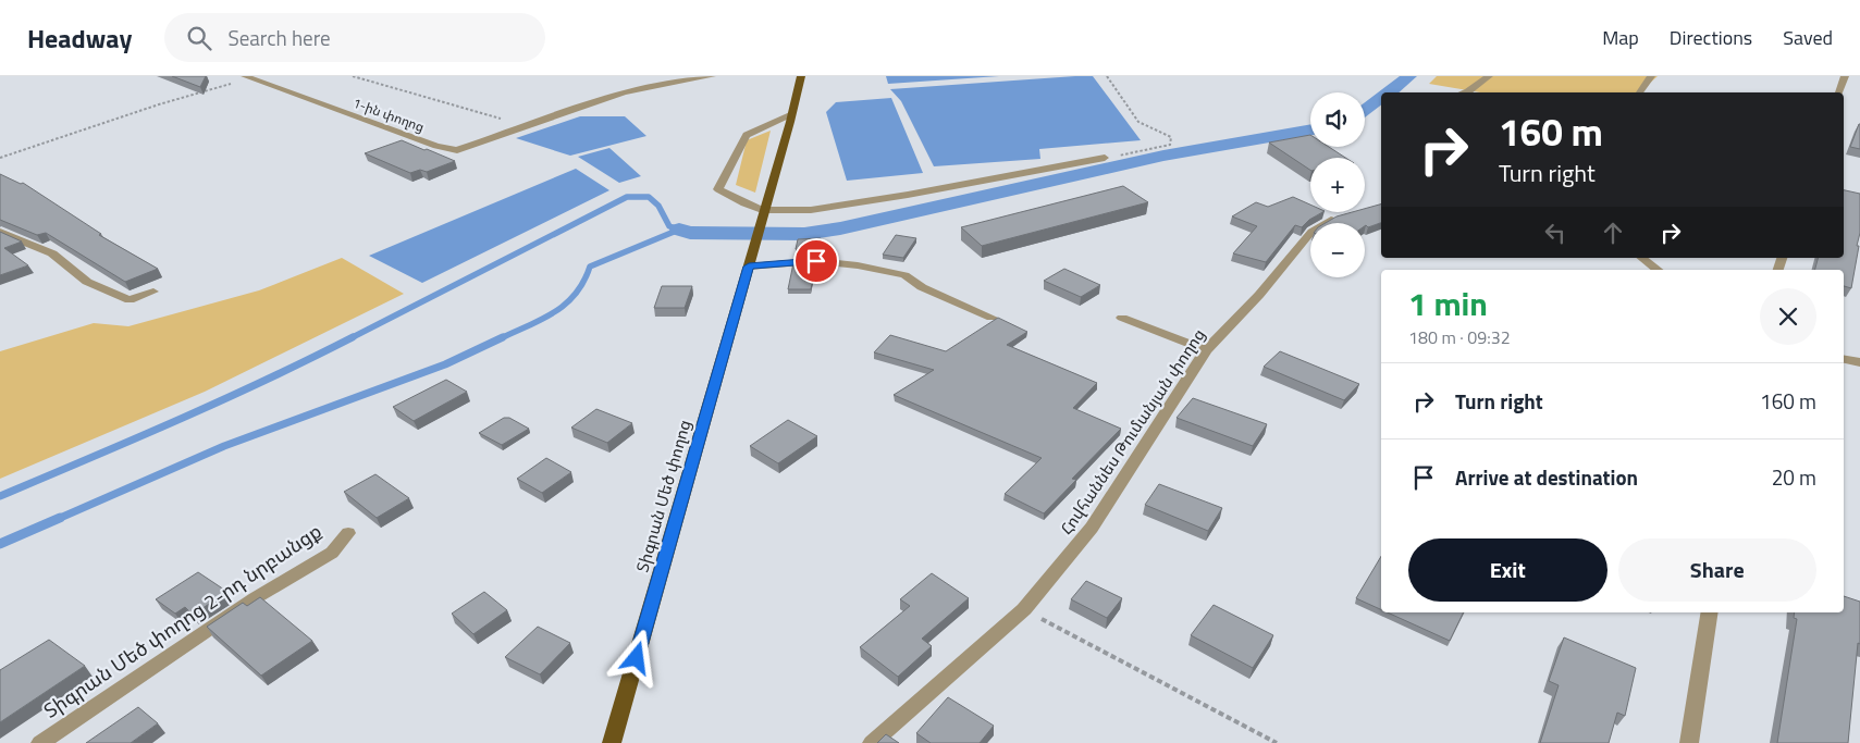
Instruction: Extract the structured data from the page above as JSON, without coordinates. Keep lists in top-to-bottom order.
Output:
{
  "streets": {
    "main road": ["Տիգրան Մեծ փողոց"],
    "street": ["1-ին փողոց", "Հովհաննես Թումանյան փողոց", "Տիգրան Մեծ փողոց 2-րդ նրբանցք"]
  },
  "page": {
    "header": "Headway",
    "search": "Search here",
    "nav": ["Map", "Directions", "Saved"],
    "map_buttons": ["+", "−"],
    "turn": ["160 m", "Turn right"],
    "heading": ["1 min", "180 m · 09:32"],
    "list": [
      {
        "name": "Turn right",
        "value": "160 m"
      },
      {
        "name": "Arrive at destination",
        "value": "20 m"
      }
    ],
    "buttons": ["Exit", "Share"]
  }
}
